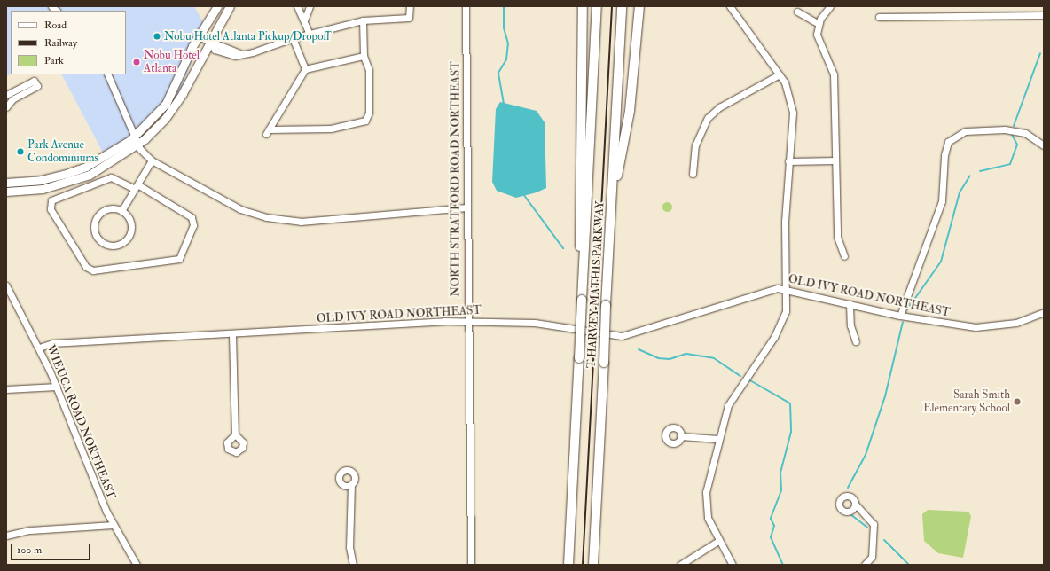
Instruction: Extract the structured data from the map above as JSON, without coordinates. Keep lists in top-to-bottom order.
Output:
{
  "streets": {
    "highway": ["T HARVEY MATHIS PARKWAY"],
    "street": ["NORTH STRATFORD ROAD NORTHEAST", "OLD IVY ROAD NORTHEAST", "WIEUCA ROAD NORTHEAST"]
  },
  "crossings": [
    ["NORTH STRATFORD ROAD NORTHEAST", "OLD IVY ROAD NORTHEAST"],
    ["OLD IVY ROAD NORTHEAST", "WIEUCA ROAD NORTHEAST"]
  ],
  "places": [
    "Nobu Hotel Atlanta Pickup/Dropoff",
    "Nobu Hotel Atlanta",
    "Park Avenue Condominiums",
    "Sarah Smith Elementary School"
  ],
  "legend": ["Road", "Railway", "Park"],
  "scale_bar": "100 m"
}
